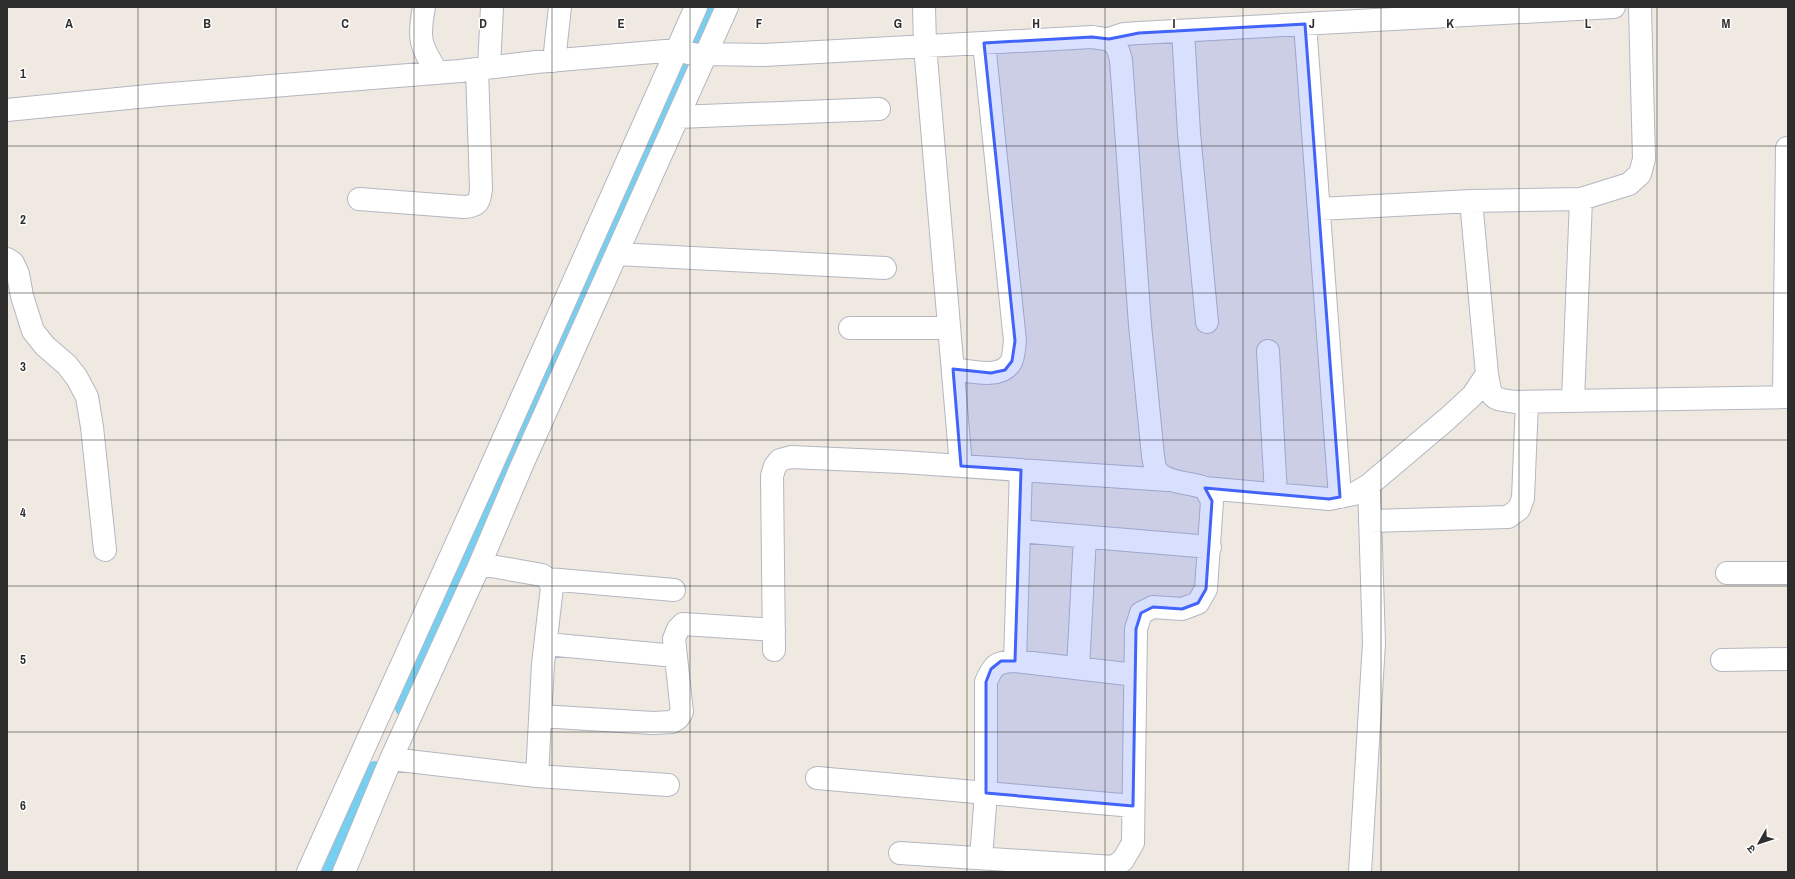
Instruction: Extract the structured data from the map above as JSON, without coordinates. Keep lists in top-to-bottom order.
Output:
{
  "north": "bottom left",
  "grid": {
    "columns": [
      "A",
      "B",
      "C",
      "D",
      "E",
      "F",
      "G",
      "H",
      "I",
      "J",
      "K",
      "L",
      "M"
    ],
    "rows": [
      "1",
      "2",
      "3",
      "4",
      "5",
      "6"
    ]
  }
}
